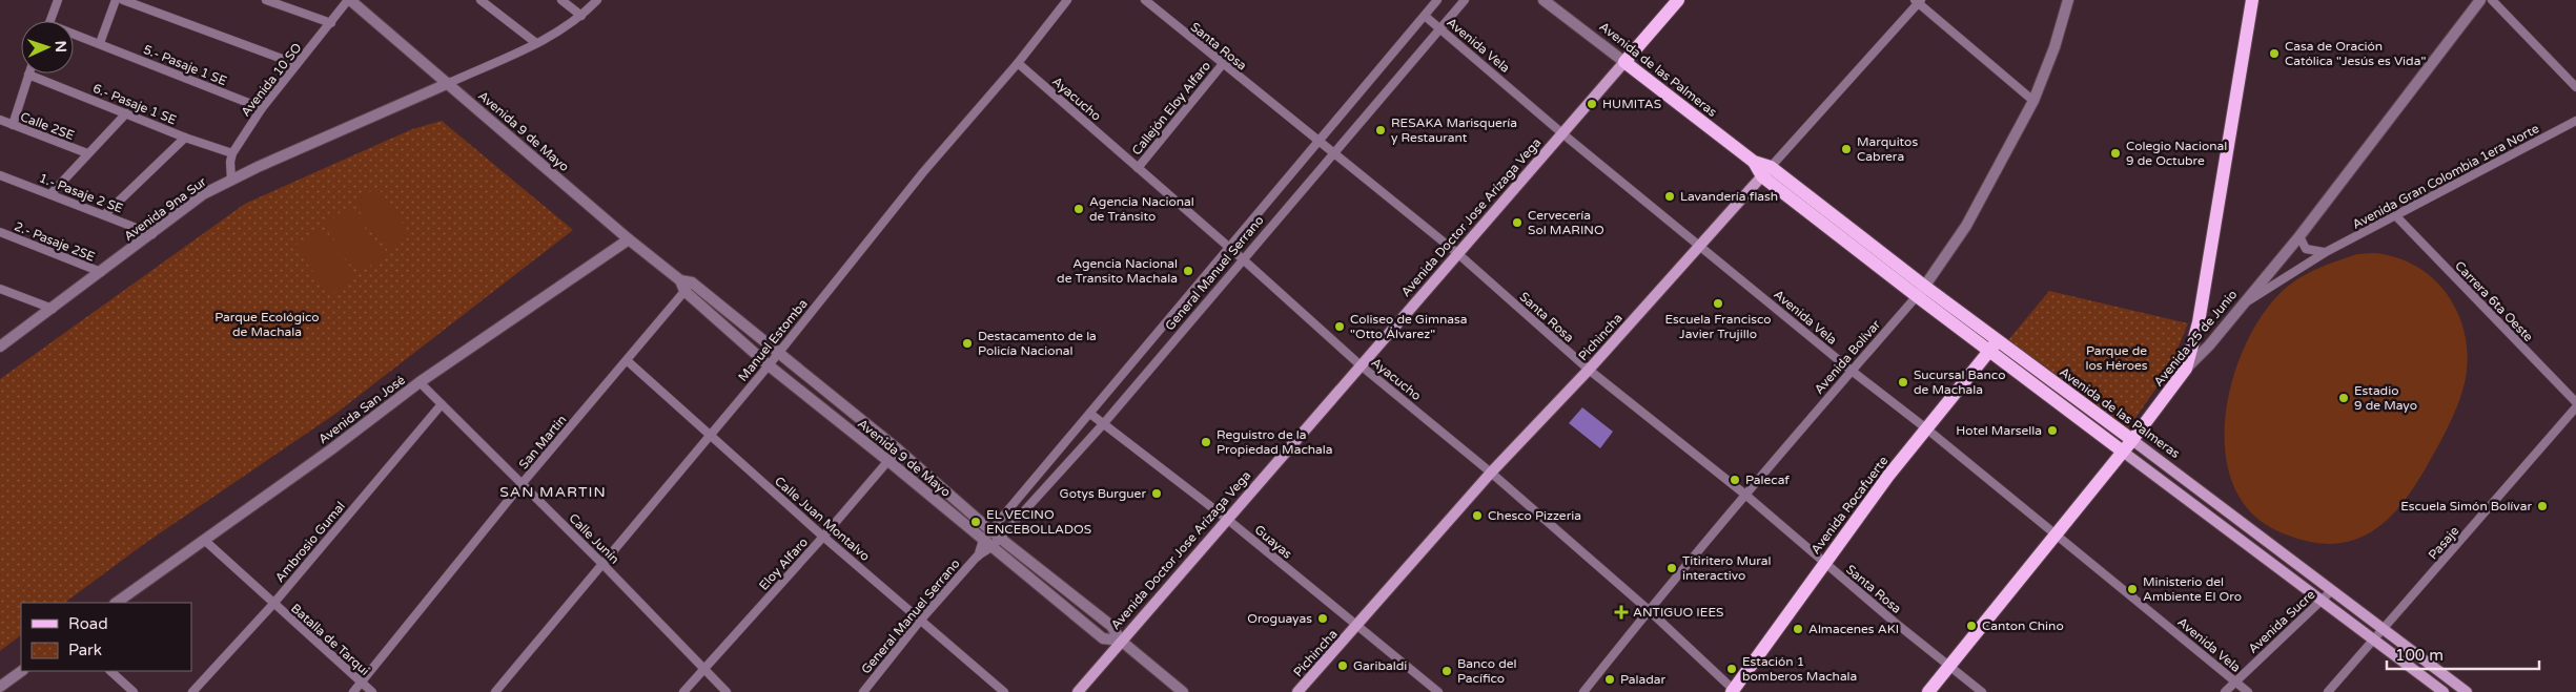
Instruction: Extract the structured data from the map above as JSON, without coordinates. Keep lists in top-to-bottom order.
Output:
{
  "streets": {
    "main road": [
      "Avenida de las Palmeras",
      "Avenida Doctor Jose Arízaga Vega",
      "Pichincha",
      "Avenida 25 de Junio",
      "Avenida Rocafuerte"
    ],
    "street": [
      "Avenida Vela",
      "Santa Rosa",
      "5.- Pasaje 1 SE",
      "Avenida 10 SO",
      "Ayacucho",
      "6.- Pasaje 1 SE",
      "Callejón Eloy Alfaro",
      "Calle 2SE",
      "Avenida 9 de Mayo",
      "Avenida Gran Colombia 1era Norte",
      "1.- Pasaje 2 SE",
      "Avenida 9na Sur",
      "2.- Pasaje 2SE",
      "General Manuel Serrano",
      "Carrera 6ta Oeste",
      "Manuel Estomba",
      "Avenida Bolívar",
      "Avenida San José",
      "San Martin",
      "Calle Juan Montalvo",
      "Calle Junín",
      "Ambrosio Gumal",
      "Guayas",
      "Pasaje",
      "Eloy Alfaro",
      "Avenida Sucre",
      "Batalla de Tarqui"
    ]
  },
  "crossings": [
    ["Avenida Vela", "Avenida Doctor Jose Arízaga Vega"],
    ["Avenida Vela", "General Manuel Serrano"],
    ["Avenida Vela", "Pichincha"],
    ["Avenida Vela", "Avenida 25 de Junio"],
    ["Avenida Vela", "Avenida Bolívar"],
    ["Avenida Vela", "Avenida Rocafuerte"],
    ["Avenida Vela", "Avenida Sucre"],
    ["Santa Rosa", "Callejón Eloy Alfaro"],
    ["Santa Rosa", "Avenida Doctor Jose Arízaga Vega"],
    ["Santa Rosa", "General Manuel Serrano"],
    ["Santa Rosa", "Pichincha"],
    ["Santa Rosa", "Avenida 25 de Junio"],
    ["Santa Rosa", "Avenida Bolívar"],
    ["Santa Rosa", "Avenida Rocafuerte"],
    ["5.- Pasaje 1 SE", "Avenida 10 SO"],
    ["Avenida de las Palmeras", "Avenida Doctor Jose Arízaga Vega"],
    ["Avenida de las Palmeras", "Pichincha"],
    ["Avenida de las Palmeras", "Avenida 25 de Junio"],
    ["Avenida de las Palmeras", "Avenida Bolívar"],
    ["Avenida de las Palmeras", "Avenida Rocafuerte"],
    ["Avenida de las Palmeras", "Pasaje"],
    ["Avenida de las Palmeras", "Avenida Sucre"],
    ["Avenida 10 SO", "6.- Pasaje 1 SE"],
    ["Avenida 10 SO", "Avenida 9 de Mayo"],
    ["Ayacucho", "Callejón Eloy Alfaro"],
    ["Ayacucho", "Avenida Doctor Jose Arízaga Vega"],
    ["Ayacucho", "General Manuel Serrano"],
    ["Ayacucho", "Pichincha"],
    ["Ayacucho", "Manuel Estomba"],
    ["Ayacucho", "Avenida Bolívar"],
    ["Ayacucho", "Avenida Rocafuerte"],
    ["Avenida 9 de Mayo", "Avenida 9na Sur"],
    ["Avenida 9 de Mayo", "Avenida Doctor Jose Arízaga Vega"],
    ["Avenida 9 de Mayo", "General Manuel Serrano"],
    ["Avenida 9 de Mayo", "Manuel Estomba"],
    ["Avenida 9 de Mayo", "Avenida San José"],
    ["Avenida 9 de Mayo", "San Martin"],
    ["Avenida 9 de Mayo", "Eloy Alfaro"],
    ["Avenida Gran Colombia 1era Norte", "Carrera 6ta Oeste"],
    ["Avenida Gran Colombia 1era Norte", "Avenida 25 de Junio"],
    ["1.- Pasaje 2 SE", "Avenida 9na Sur"],
    ["Avenida 9na Sur", "2.- Pasaje 2SE"],
    ["Avenida Doctor Jose Arízaga Vega", "Guayas"],
    ["General Manuel Serrano", "Calle Juan Montalvo"],
    ["General Manuel Serrano", "Guayas"],
    ["Pichincha", "Guayas"],
    ["Manuel Estomba", "Calle Juan Montalvo"],
    ["Manuel Estomba", "Calle Junín"],
    ["Avenida San José", "Calle Junín"],
    ["Avenida San José", "Batalla de Tarqui"],
    ["San Martin", "Calle Juan Montalvo"],
    ["San Martin", "Calle Junín"],
    ["San Martin", "Batalla de Tarqui"],
    ["Calle Juan Montalvo", "Eloy Alfaro"],
    ["Calle Junín", "Ambrosio Gumal"],
    ["Calle Junín", "Eloy Alfaro"],
    ["Ambrosio Gumal", "Batalla de Tarqui"]
  ],
  "districts": ["SAN MARTIN"],
  "parks": ["Parque Ecológico de Machala", "Parque de los Héroes"],
  "places": {
    "other": [
      "Casa de Oración Católica \"Jesús es Vida\"",
      "HUMITAS",
      "RESAKA Marisquería y Restaurant",
      "Marquitos Cabrera",
      "Colegio Nacional 9 de Octubre",
      "Lavandería flash",
      "Agencia Nacional de Tránsito",
      "Cervecería Sol MARINO",
      "Agencia Nacional de Transito Machala",
      "Escuela Francisco Javier Trujillo",
      "Coliseo de Gimnasa \"Otto Álvarez\"",
      "Destacamento de la Policía Nacional",
      "Sucursal Banco de Machala",
      "Estadio 9 de Mayo",
      "Hotel Marsella",
      "Reguistro de la Propiedad Machala",
      "Palecaf",
      "Gotys Burguer",
      "Escuela Simón Bolívar",
      "Chesco Pizzeria",
      "EL VECINO ENCEBOLLADOS",
      "Titiritero Mural interactivo",
      "Ministerio del Ambiente El Oro",
      "Oroguayas",
      "Canton Chino",
      "Almacenes AKI",
      "Garibaldi",
      "Estación 1 bomberos Machala",
      "Banco del Pacífico",
      "Paladar"
    ],
    "health": ["ANTIGUO IEES"]
  },
  "legend": ["Road", "Park"],
  "scale_bar": "100 m",
  "north": "right"
}
